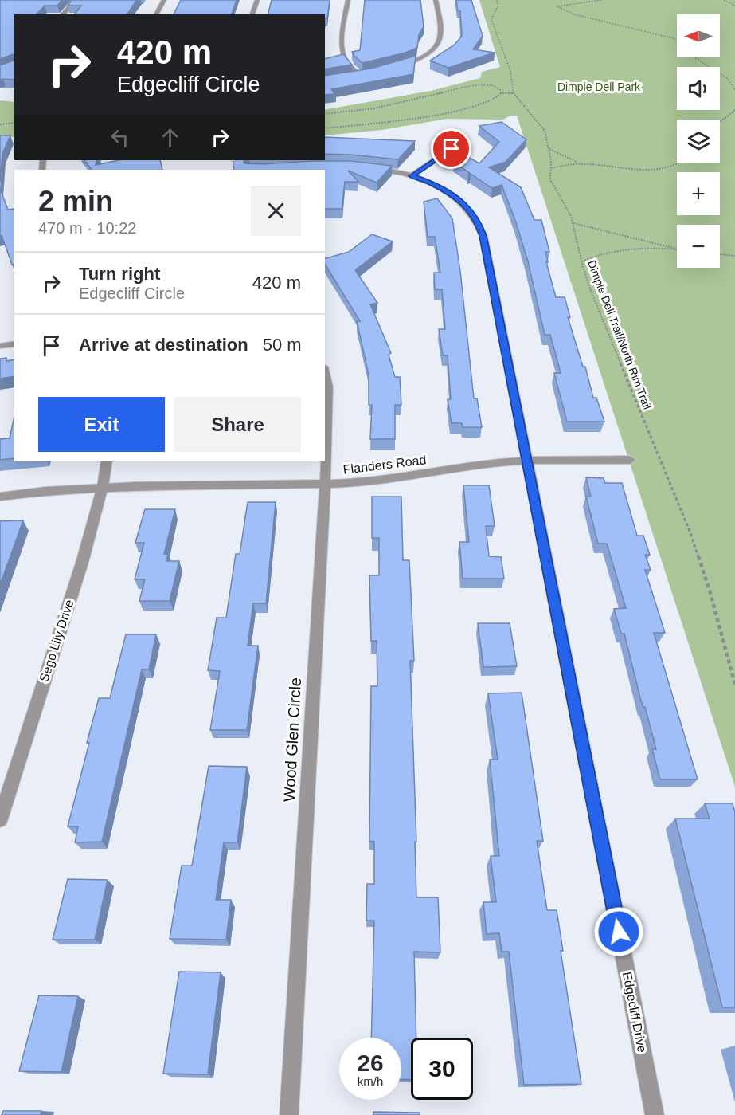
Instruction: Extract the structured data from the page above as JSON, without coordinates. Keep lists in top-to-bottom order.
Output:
{
  "streets": {
    "street": [
      "Flanders Road",
      "Sego Lily Drive",
      "Wood Glen Circle",
      "Edgecliff Drive"
    ],
    "path": ["Dimple Dell Trail/North Rim Trail"]
  },
  "crossings": [
    ["Flanders Road", "Sego Lily Drive"],
    ["Flanders Road", "Wood Glen Circle"],
    ["Flanders Road", "Edgecliff Drive"]
  ],
  "parks": ["Dimple Dell Park"],
  "north": "left",
  "page": {
    "map_buttons": ["+", "−"],
    "turn": ["420 m", "Edgecliff Circle"],
    "heading": ["2 min", "470 m · 10:22"],
    "list": [
      {
        "name": "Turn right",
        "note": "Edgecliff Circle",
        "value": "420 m"
      },
      {
        "name": "Arrive at destination",
        "value": "50 m"
      }
    ],
    "buttons": ["Exit", "Share"],
    "speed": "26 km/h",
    "limit": "30"
  }
}
